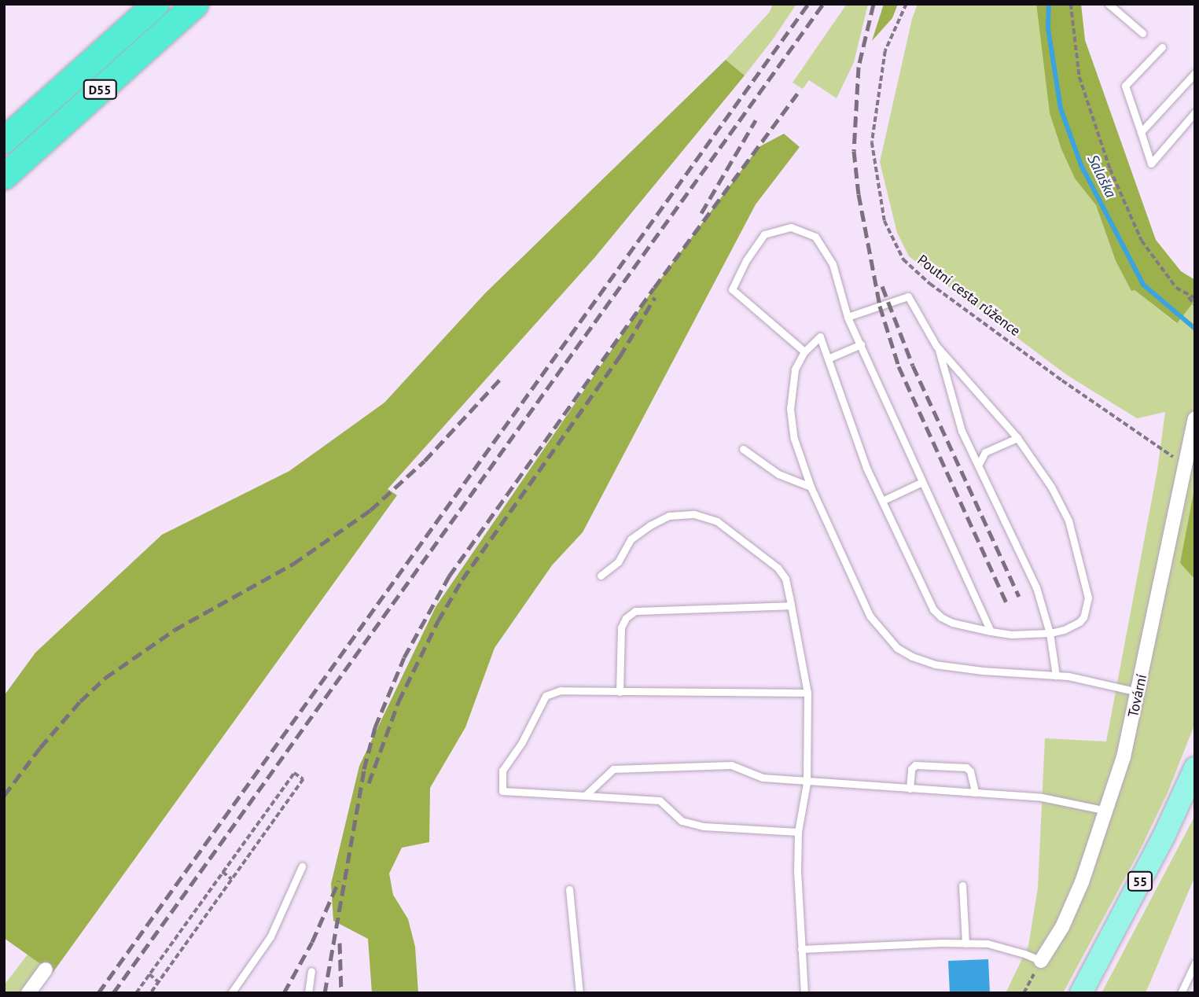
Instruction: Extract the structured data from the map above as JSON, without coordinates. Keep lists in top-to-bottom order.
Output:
{
  "streets": {
    "highway": ["D55"],
    "main road": ["55"],
    "street": ["Tovární"],
    "path": ["Poutní cesta růžence"]
  },
  "crossings": [
    ["Poutní cesta růžence", "Tovární"]
  ],
  "water": ["Salaška"]
}
